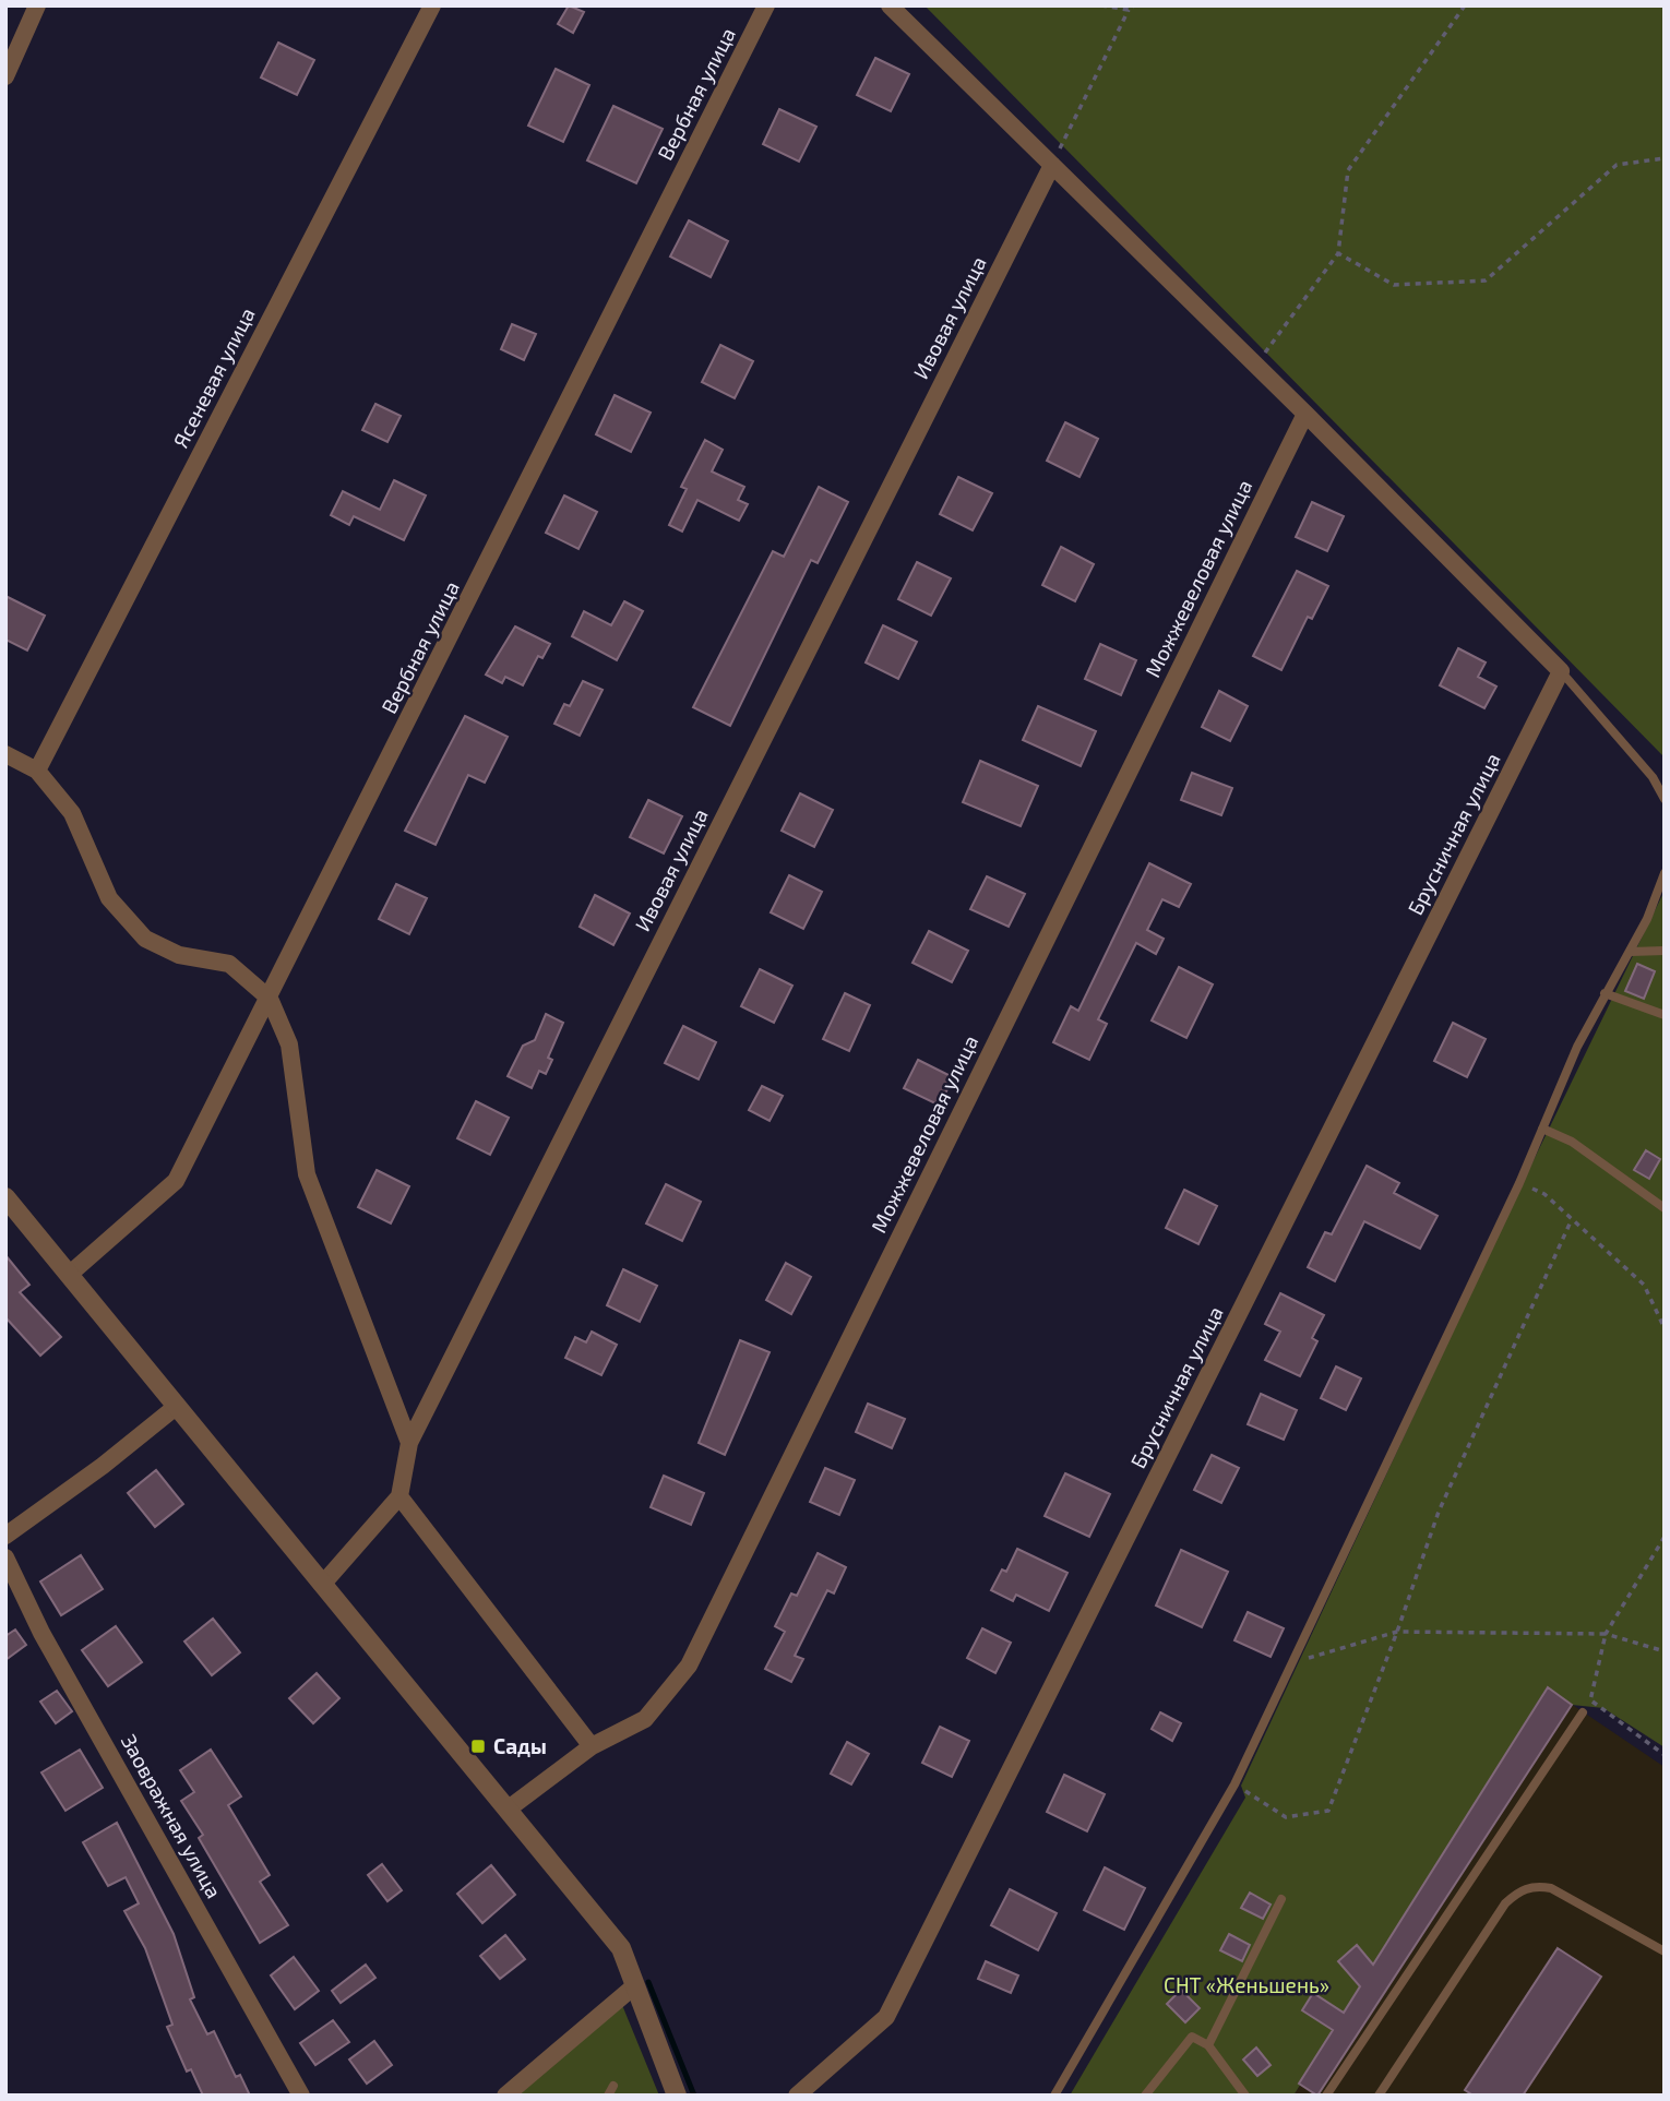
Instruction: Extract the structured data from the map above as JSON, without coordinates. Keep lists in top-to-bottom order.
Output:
{
  "streets": {
    "street": [
      "Вербная улица",
      "Ивовая улица",
      "Ясеневая улица",
      "Можжевеловая улица",
      "Брусничная улица",
      "Заовражная улица"
    ]
  },
  "parks": ["СНТ «Женьшень»"],
  "places": {
    "transit": ["Сады"]
  }
}
